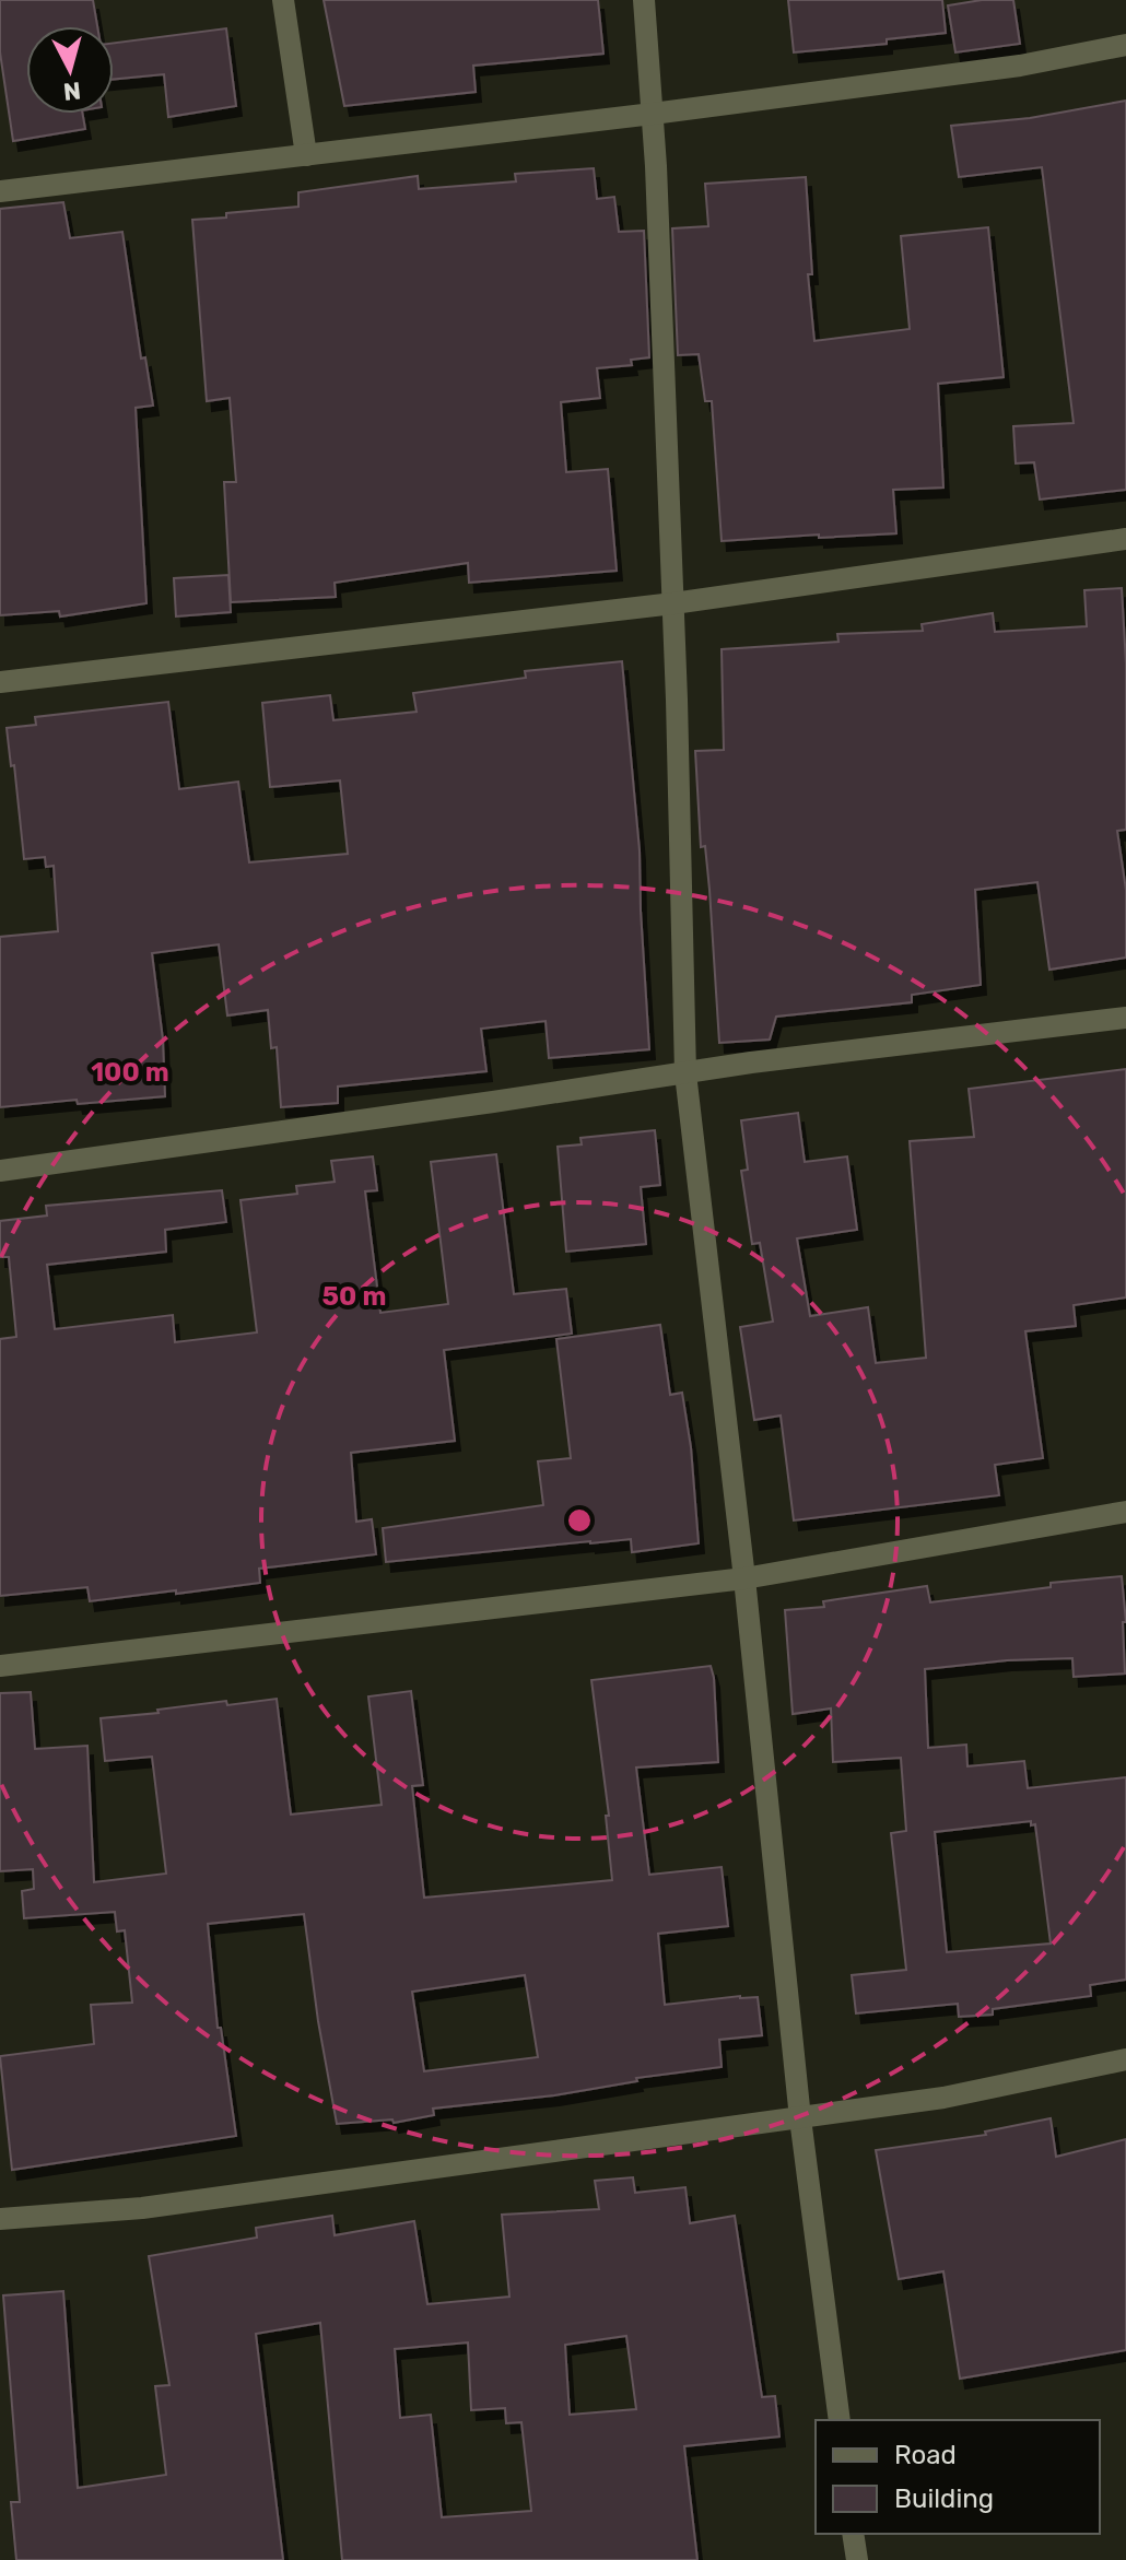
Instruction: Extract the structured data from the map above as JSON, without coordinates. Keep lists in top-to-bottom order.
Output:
{
  "legend": ["Road", "Building"],
  "north": "bottom",
  "rings": ["100 m", "50 m"]
}
